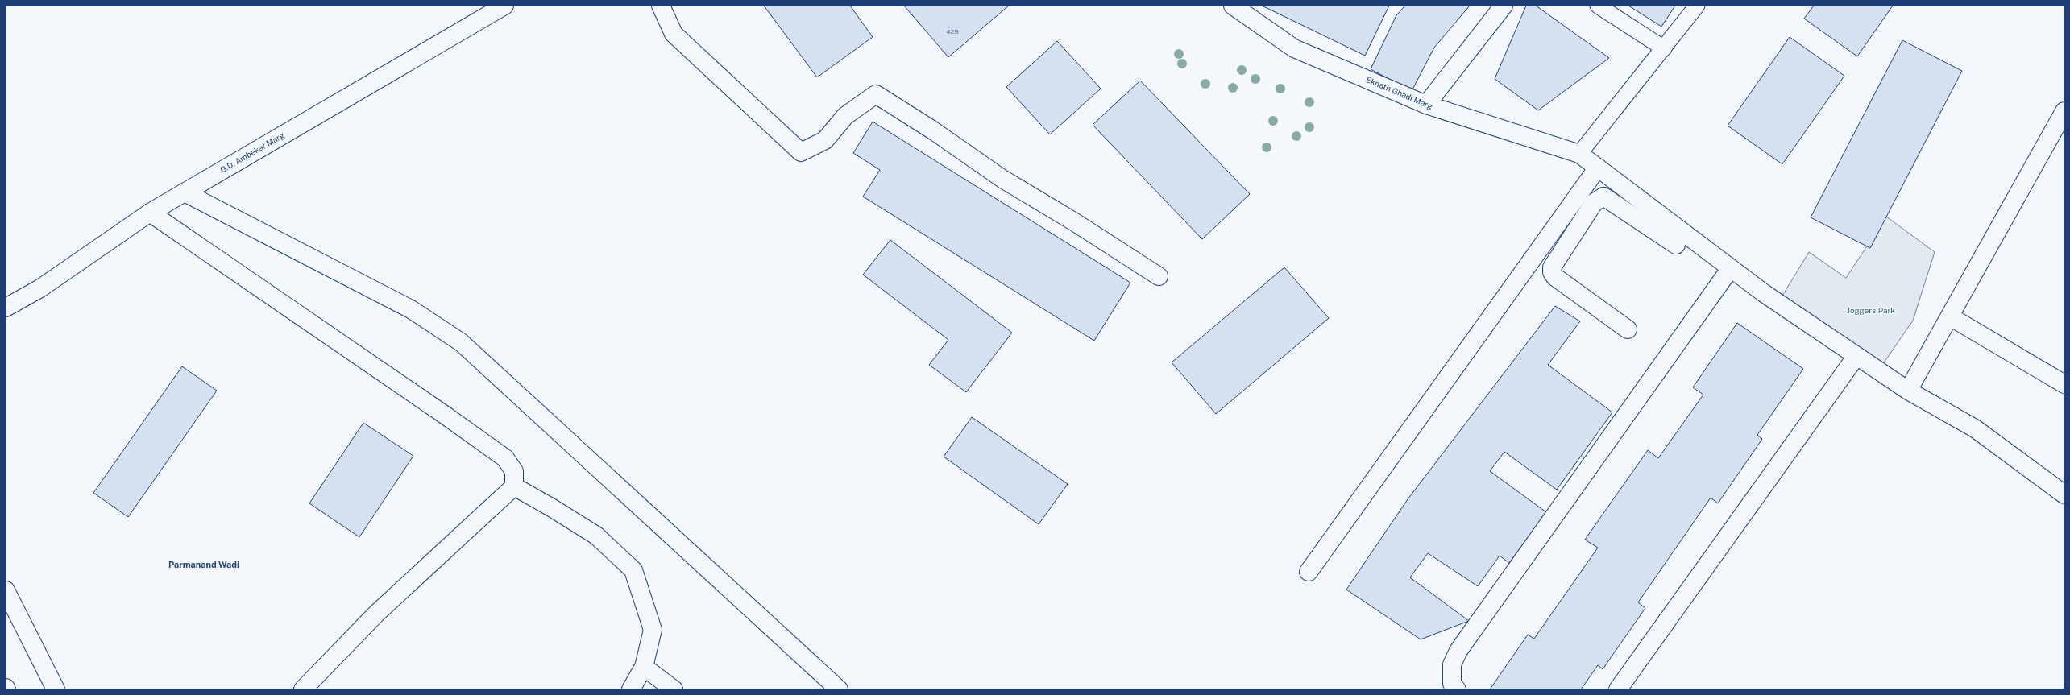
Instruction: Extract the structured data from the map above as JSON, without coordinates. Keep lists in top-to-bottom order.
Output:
{
  "streets": {
    "street": ["Eknath Ghadi Marg", "G.D. Ambekar Marg"]
  },
  "districts": ["Parmanand Wadi"],
  "parks": ["Joggers Park"],
  "house_numbers": ["429"]
}
